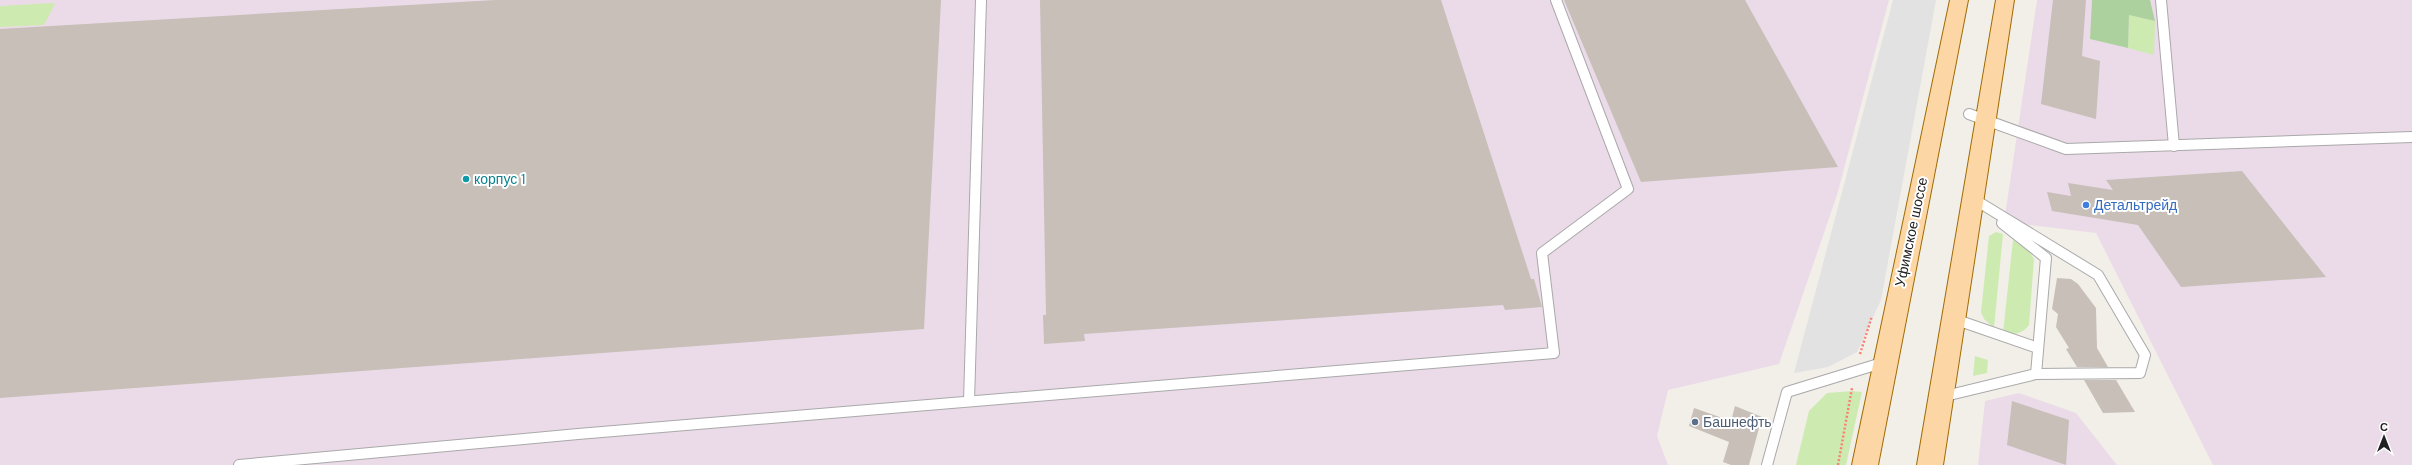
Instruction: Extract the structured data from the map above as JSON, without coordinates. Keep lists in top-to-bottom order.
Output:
{
  "streets": {
    "main road": ["Уфимское шоссе"]
  },
  "places": ["корпус 1", "Детальтрейд", "Башнефть"],
  "north": "top"
}
